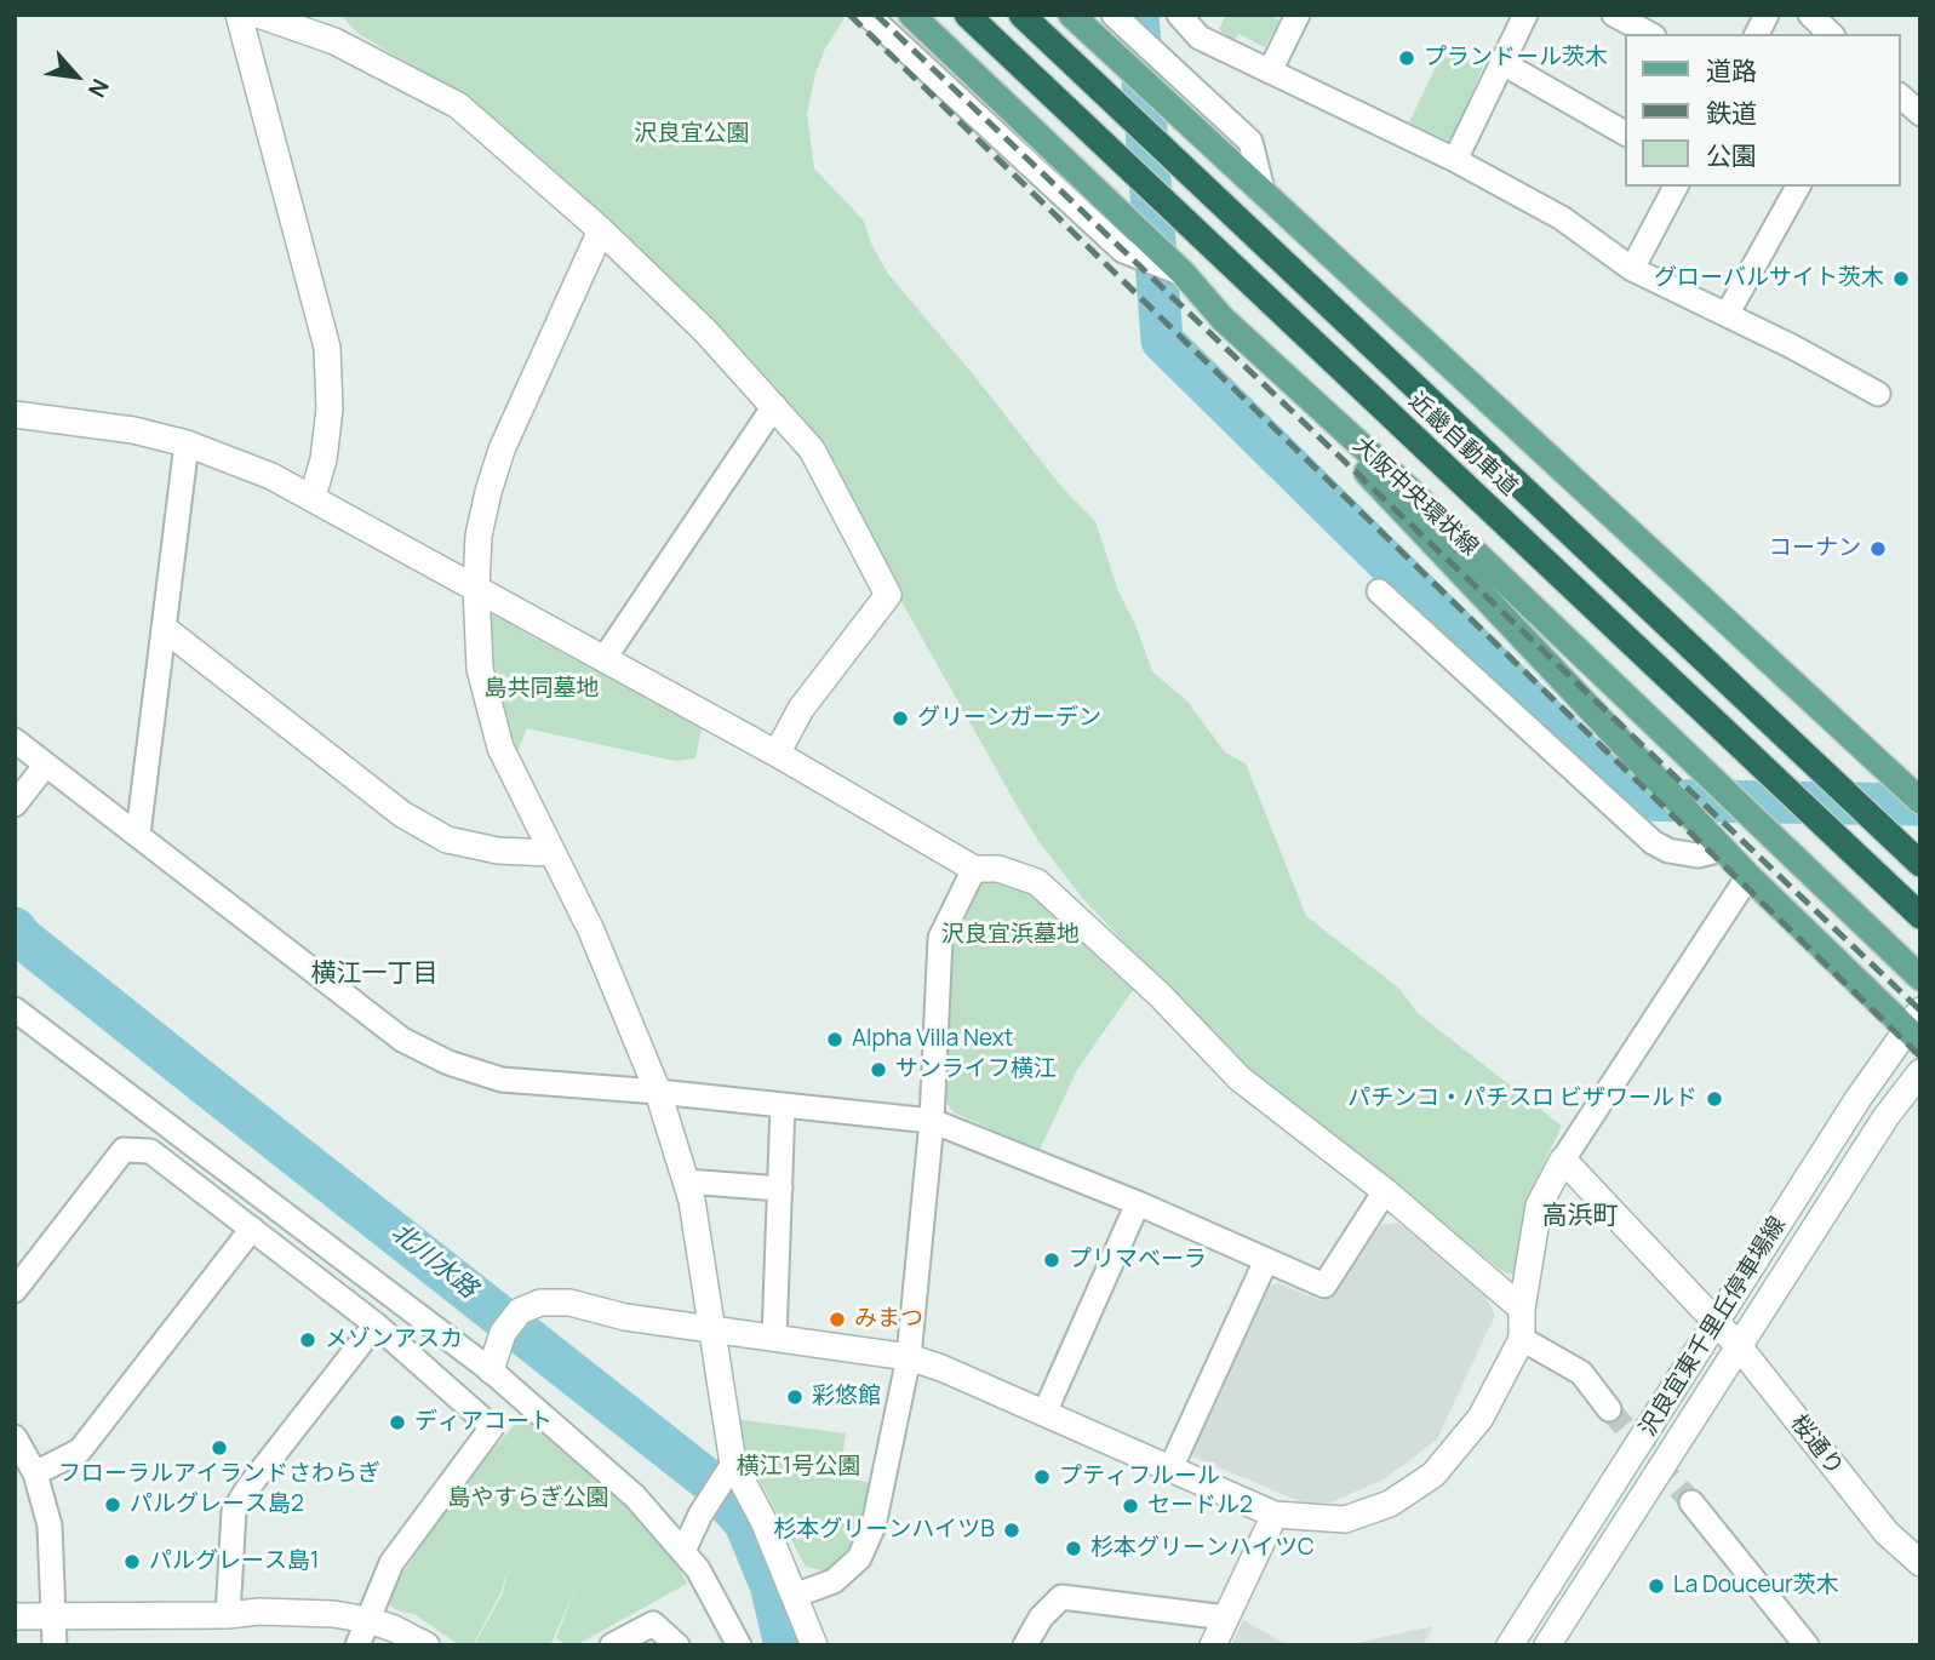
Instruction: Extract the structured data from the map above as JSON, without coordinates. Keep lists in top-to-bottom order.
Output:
{
  "streets": {
    "highway": ["近畿自動車道"],
    "main road": ["大阪中央環状線"],
    "street": ["沢良宜東千里丘停車場線", "桜通り"]
  },
  "crossings": [
    ["沢良宜東千里丘停車場線", "桜通り"]
  ],
  "districts": ["横江一丁目", "高浜町"],
  "water": ["北川水路"],
  "parks": [
    "沢良宜公園",
    "島共同墓地",
    "沢良宜浜墓地",
    "横江1号公園",
    "島やすらぎ公園"
  ],
  "places": [
    "プランドール茨木",
    "グローバルサイト茨木",
    "コーナン",
    "グリーンガーデン",
    "Alpha Villa Next",
    "サンライフ横江",
    "パチンコ・パチスロ ビザワールド",
    "プリマベーラ",
    "みまつ",
    "メゾンアスカ",
    "彩悠館",
    "ディアコート",
    "フローラルアイランドさわらぎ",
    "プティフルール",
    "パルグレース島2",
    "セードル2",
    "杉本グリーンハイツB",
    "杉本グリーンハイツC",
    "パルグレース島1",
    "La Douceur茨木"
  ],
  "legend": ["道路", "鉄道", "公園"],
  "north": "bottom right"
}
